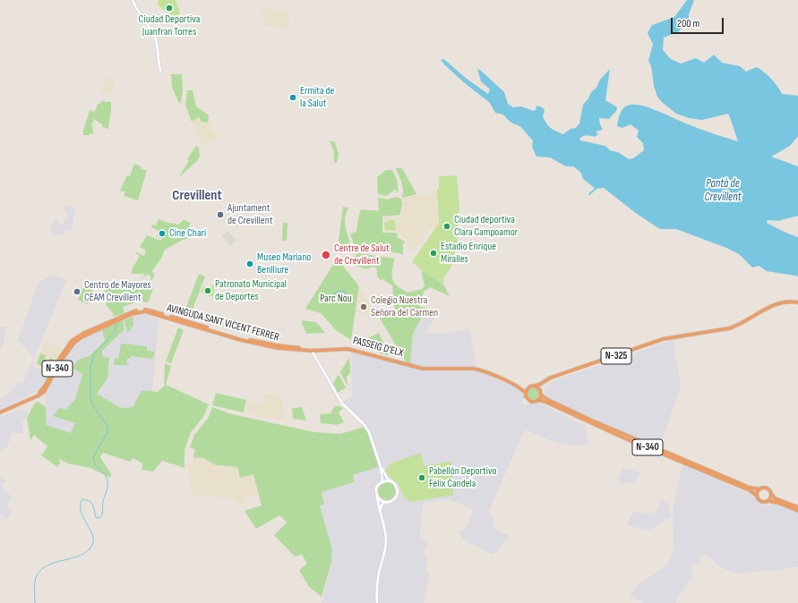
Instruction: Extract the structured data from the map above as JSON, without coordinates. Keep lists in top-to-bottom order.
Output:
{
  "streets": {
    "highway": [
      "AVINGUDA SANT VICENT FERRER",
      "PASSEIG D'ELX",
      "N-325",
      "N-340"
    ]
  },
  "crossings": [
    ["AVINGUDA SANT VICENT FERRER", "PASSEIG D'ELX"],
    ["PASSEIG D'ELX", "N-340"],
    ["N-325", "N-340"]
  ],
  "districts": ["Crevillent"],
  "water": ["Pantà de Crevillent"],
  "parks": ["Parc Nou"],
  "places": [
    "Ciudad Deportiva Juanfran Torres",
    "Ermita de la Salut",
    "Ajuntament de Crevillent",
    "Ciudad deportiva Clara Campoamor",
    "Cine Chari",
    "Estadio Enrique Miralles",
    "Centre de Salut de Crevillent",
    "Museo Mariano Benlliure",
    "Patronato Municipal de Deportes",
    "Centro de Mayores CEAM Crevillent",
    "Colegio Nuestra Señora del Carmen",
    "Pabellón Deportivo Félix Candela"
  ],
  "scale_bar": "200 m"
}
